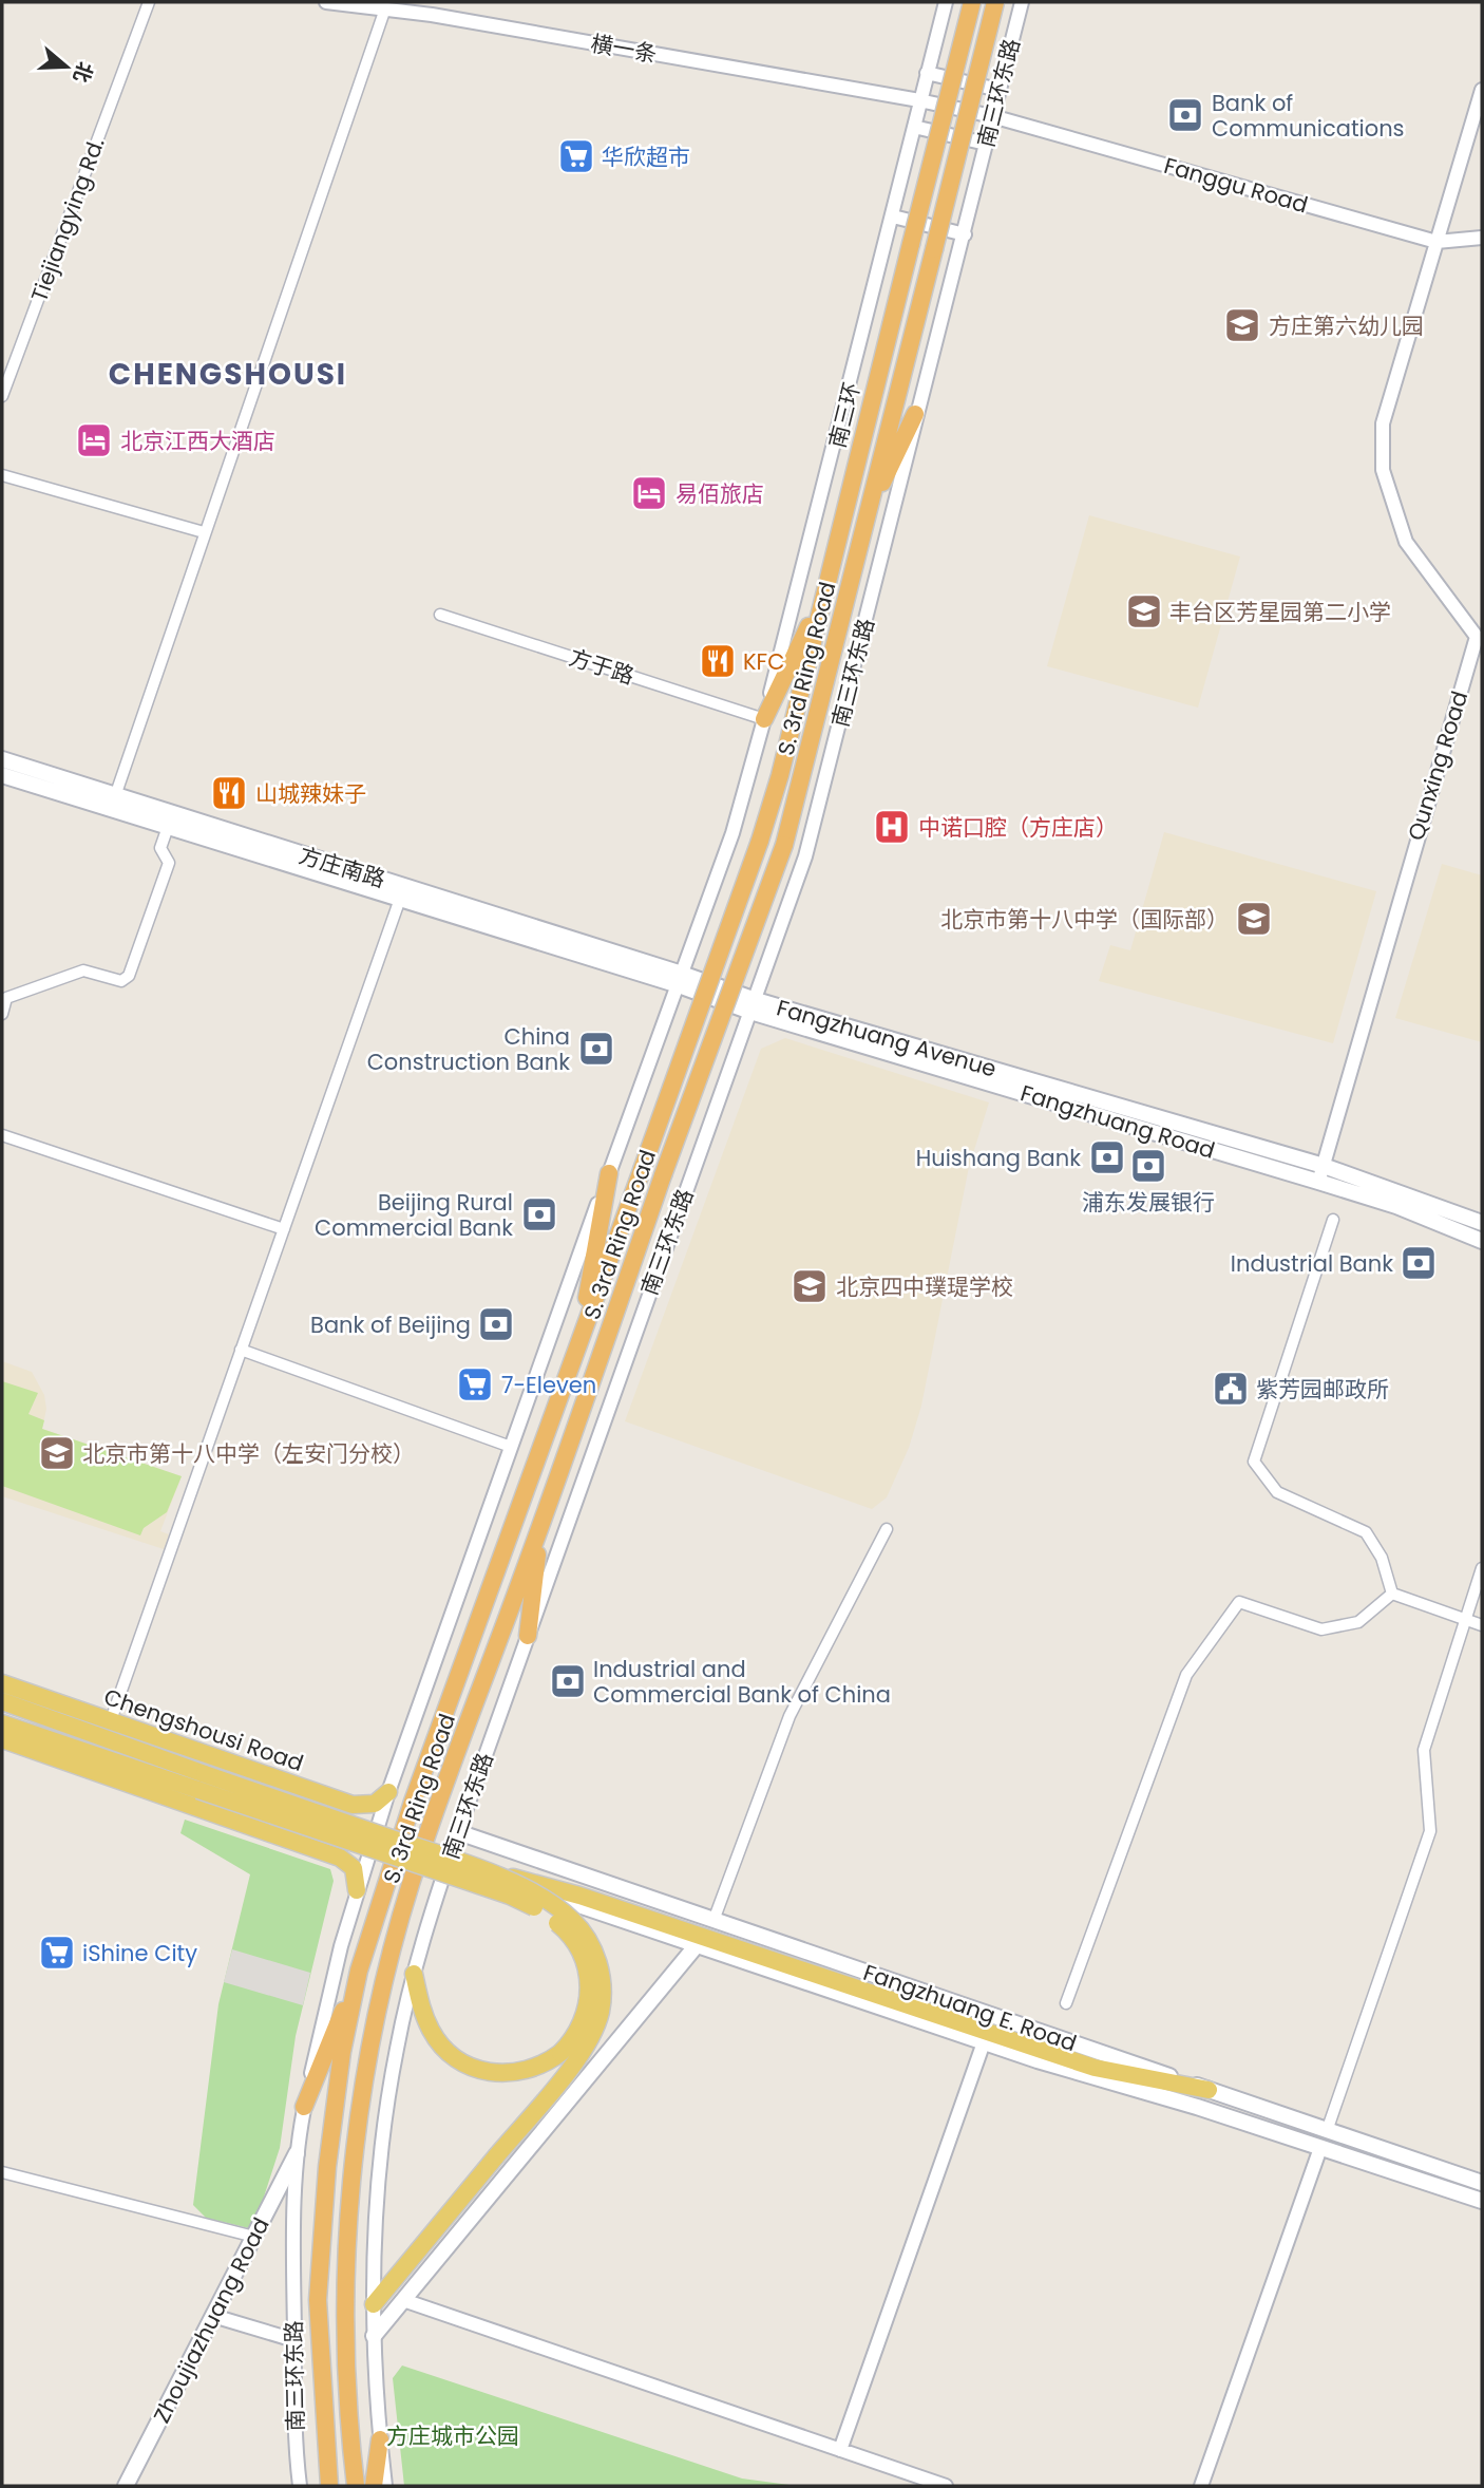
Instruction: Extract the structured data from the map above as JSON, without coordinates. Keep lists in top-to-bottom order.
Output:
{
  "streets": {
    "highway": ["南三环", "S. 3rd Ring Road"],
    "main road": [
      "方庄南路",
      "Fangzhuang Road",
      "Chengshousi Road",
      "Fangzhuang E. Road",
      "Zhoujiazhuang Road"
    ],
    "street": [
      "横一条",
      "南三环东路",
      "Fanggu Road",
      "Tiejiangying Rd.",
      "方于路",
      "Qunxing Road"
    ]
  },
  "crossings": [
    ["横一条", "南三环东路"],
    ["横一条", "Fanggu Road"],
    ["南三环东路", "Fanggu Road"],
    ["南三环东路", "方于路"],
    ["南三环东路", "方庄南路"],
    ["南三环东路", "Fangzhuang Road"],
    ["南三环东路", "Chengshousi Road"],
    ["南三环东路", "Fangzhuang E. Road"],
    ["南三环东路", "Zhoujiazhuang Road"],
    ["Fanggu Road", "Qunxing Road"],
    ["南三环", "S. 3rd Ring Road"],
    ["Qunxing Road", "Fangzhuang Road"],
    ["方庄南路", "Fangzhuang Road"]
  ],
  "districts": ["CHENGSHOUSI"],
  "parks": ["方庄城市公园"],
  "places": {
    "bank": [
      "Bank of Communications",
      "China Construction Bank",
      "Huishang Bank",
      "浦东发展银行",
      "Beijing Rural Commercial Bank",
      "Industrial Bank",
      "Bank of Beijing",
      "Industrial and Commercial Bank of China"
    ],
    "supermarket": ["华欣超市", "7-Eleven", "iShine City"],
    "school or university": [
      "方庄第六幼儿园",
      "丰台区芳星园第二小学",
      "北京市第十八中学（国际部）",
      "北京四中璞瑅学校",
      "北京市第十八中学（左安门分校）"
    ],
    "hotel": ["北京江西大酒店", "易佰旅店"],
    "restaurant": ["KFC", "山城辣妹子"],
    "hospital": ["中诺口腔（方庄店）"],
    "public building": ["紫芳园邮政所"]
  },
  "north": "right"
}
